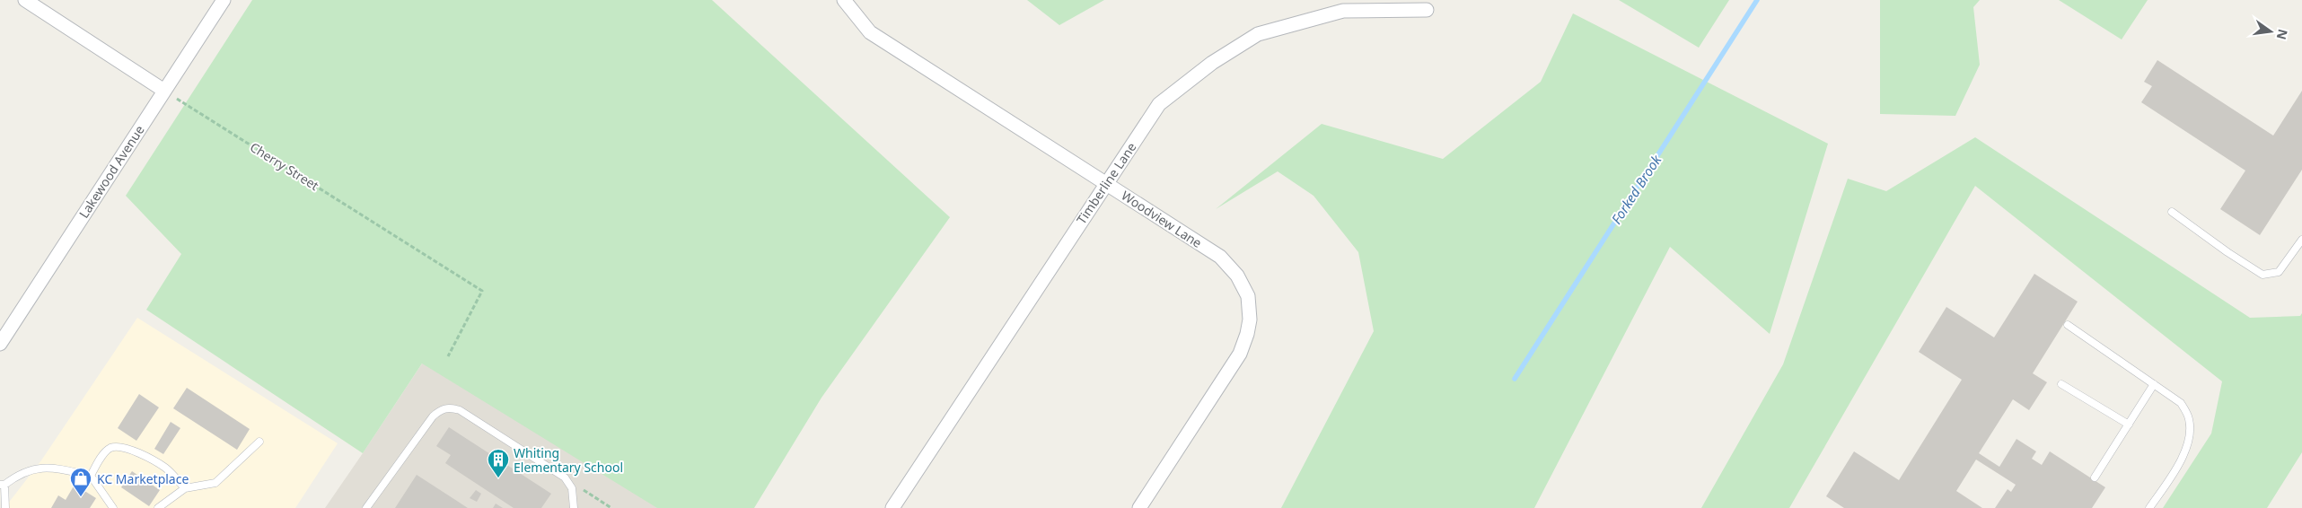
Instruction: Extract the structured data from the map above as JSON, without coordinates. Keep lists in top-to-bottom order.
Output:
{
  "streets": {
    "street": ["Lakewood Avenue", "Timberline Lane", "Woodview Lane"],
    "path": ["Cherry Street"]
  },
  "crossings": [
    ["Cherry Street", "Lakewood Avenue"],
    ["Timberline Lane", "Woodview Lane"]
  ],
  "water": ["Forked Brook"],
  "places": {
    "building": ["Whiting Elementary School"],
    "shop": ["KC Marketplace"]
  },
  "north": "right"
}
